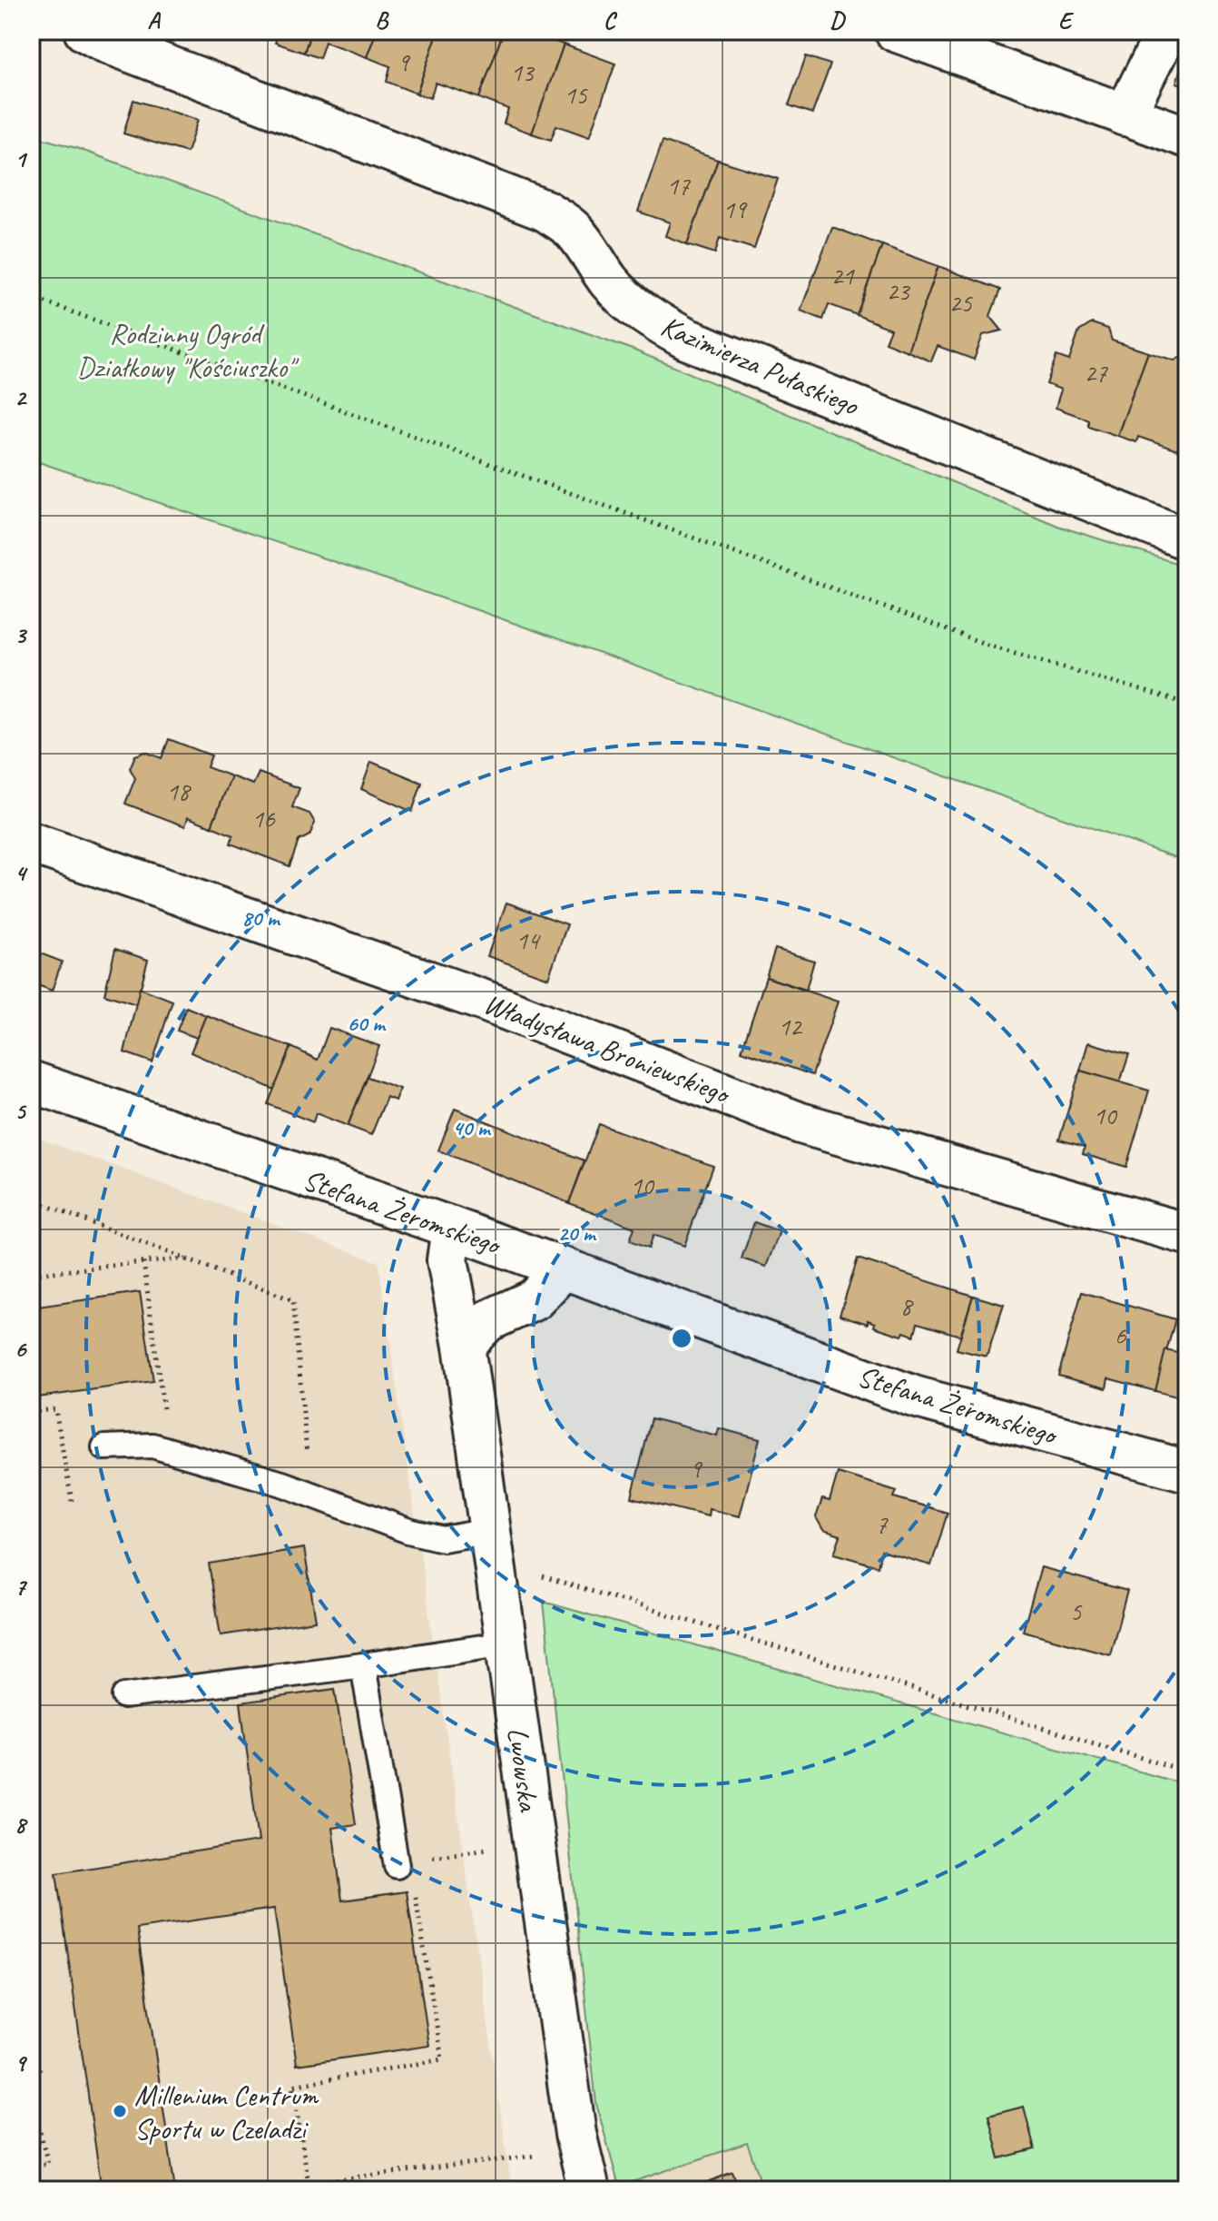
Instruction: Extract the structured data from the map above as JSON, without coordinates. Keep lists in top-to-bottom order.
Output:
{
  "streets": {
    "street": [
      "Kazimierza Pułaskiego",
      "Władysława Broniewskiego",
      "Stefana Żeromskiego",
      "Lwowska"
    ]
  },
  "crossings": [
    ["Stefana Żeromskiego", "Lwowska"]
  ],
  "parks": ["Rodzinny Ogród Działkowy \"Kościuszko\""],
  "places": ["Millenium Centrum Sportu w Czeladzi"],
  "house_numbers": [
    "9",
    "13",
    "15",
    "17",
    "19",
    "21",
    "23",
    "25",
    "27",
    "18",
    "16",
    "14",
    "12",
    "10",
    "10",
    "8",
    "6",
    "9",
    "7",
    "5"
  ],
  "grid": {
    "columns": [
      "A",
      "B",
      "C",
      "D",
      "E"
    ],
    "rows": [
      "1",
      "2",
      "3",
      "4",
      "5",
      "6",
      "7",
      "8",
      "9"
    ]
  },
  "rings": [
    "80 m",
    "60 m",
    "40 m",
    "20 m"
  ]
}
